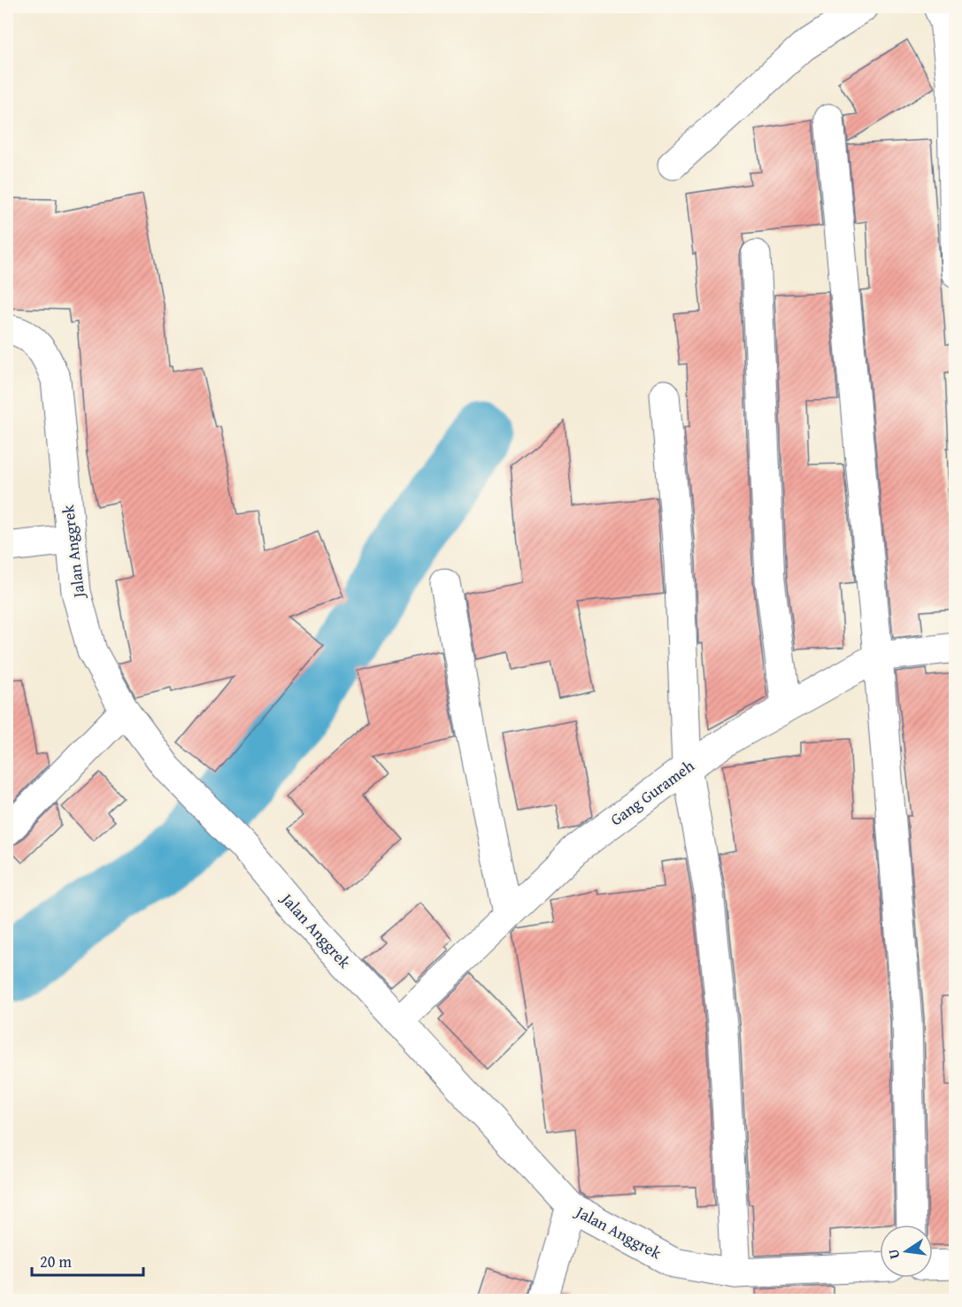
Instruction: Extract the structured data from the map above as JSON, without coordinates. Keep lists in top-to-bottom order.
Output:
{
  "streets": {
    "street": ["Jalan Anggrek", "Gang Gurameh"]
  },
  "crossings": [
    ["Jalan Anggrek", "Gang Gurameh"]
  ],
  "scale_bar": "20 m",
  "north": "left"
}
